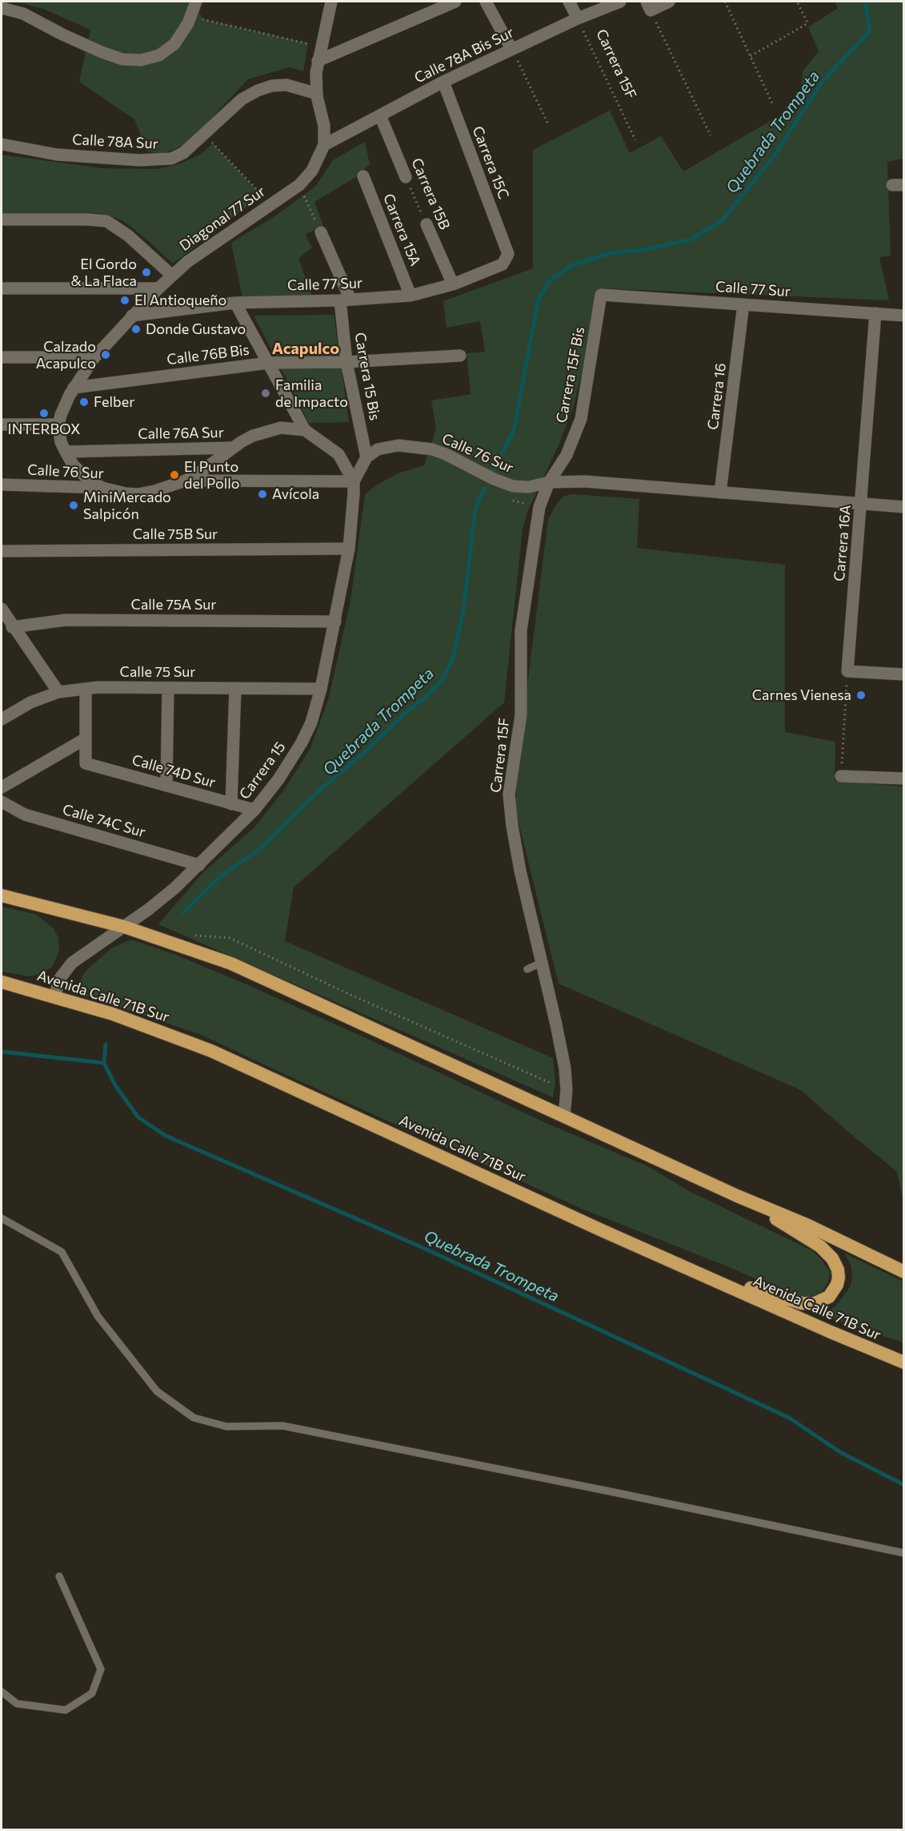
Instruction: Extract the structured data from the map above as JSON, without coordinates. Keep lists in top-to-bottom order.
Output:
{
  "streets": {
    "highway": ["Avenida Calle 71B Sur"],
    "street": [
      "Calle 78A Bis Sur",
      "Carrera 15F",
      "Calle 78A Sur",
      "Carrera 15C",
      "Carrera 15B",
      "Diagonal 77 Sur",
      "Carrera 15A",
      "Calle 77 Sur",
      "Calle 76B Bis",
      "Carrera 15F Bis",
      "Carrera 15 Bis",
      "Carrera 16",
      "Calle 76A Sur",
      "Calle 76 Sur",
      "Calle 75B Sur",
      "Carrera 16A",
      "Calle 75A Sur",
      "Calle 75 Sur",
      "Carrera 15",
      "Calle 74D Sur",
      "Calle 74C Sur"
    ]
  },
  "crossings": [
    ["Calle 78A Bis Sur", "Carrera 15F"],
    ["Calle 78A Bis Sur", "Calle 78A Sur"],
    ["Calle 78A Bis Sur", "Carrera 15C"],
    ["Calle 78A Bis Sur", "Carrera 15B"],
    ["Calle 78A Bis Sur", "Diagonal 77 Sur"],
    ["Carrera 15F", "Carrera 15F Bis"],
    ["Carrera 15F", "Calle 76 Sur"],
    ["Calle 78A Sur", "Diagonal 77 Sur"],
    ["Carrera 15C", "Calle 77 Sur"],
    ["Carrera 15B", "Calle 77 Sur"],
    ["Diagonal 77 Sur", "Calle 77 Sur"],
    ["Diagonal 77 Sur", "Calle 76B Bis"],
    ["Carrera 15A", "Calle 77 Sur"],
    ["Calle 77 Sur", "Carrera 15F Bis"],
    ["Calle 77 Sur", "Carrera 15 Bis"],
    ["Calle 77 Sur", "Carrera 16"],
    ["Calle 77 Sur", "Carrera 16A"],
    ["Calle 76B Bis", "Carrera 15 Bis"],
    ["Carrera 15F Bis", "Calle 76 Sur"],
    ["Carrera 15 Bis", "Calle 76 Sur"],
    ["Carrera 16", "Calle 76 Sur"],
    ["Calle 76A Sur", "Calle 76 Sur"],
    ["Calle 76A Sur", "Carrera 15"],
    ["Calle 76 Sur", "Carrera 16A"],
    ["Calle 76 Sur", "Carrera 15"],
    ["Calle 75B Sur", "Carrera 15"],
    ["Calle 75A Sur", "Carrera 15"],
    ["Calle 75 Sur", "Carrera 15"],
    ["Carrera 15", "Calle 74D Sur"],
    ["Carrera 15", "Calle 74C Sur"],
    ["Carrera 15", "Avenida Calle 71B Sur"]
  ],
  "districts": ["Acapulco"],
  "water": ["Quebrada Trompeta"],
  "places": [
    "El Gordo & La Flaca",
    "El Antioqueño",
    "Donde Gustavo",
    "Calzado Acapulco",
    "Familia de Impacto",
    "Felber",
    "INTERBOX",
    "El Punto del Pollo",
    "Avícola",
    "MiniMercado Salpicón",
    "Carnes Vienesa"
  ]
}
